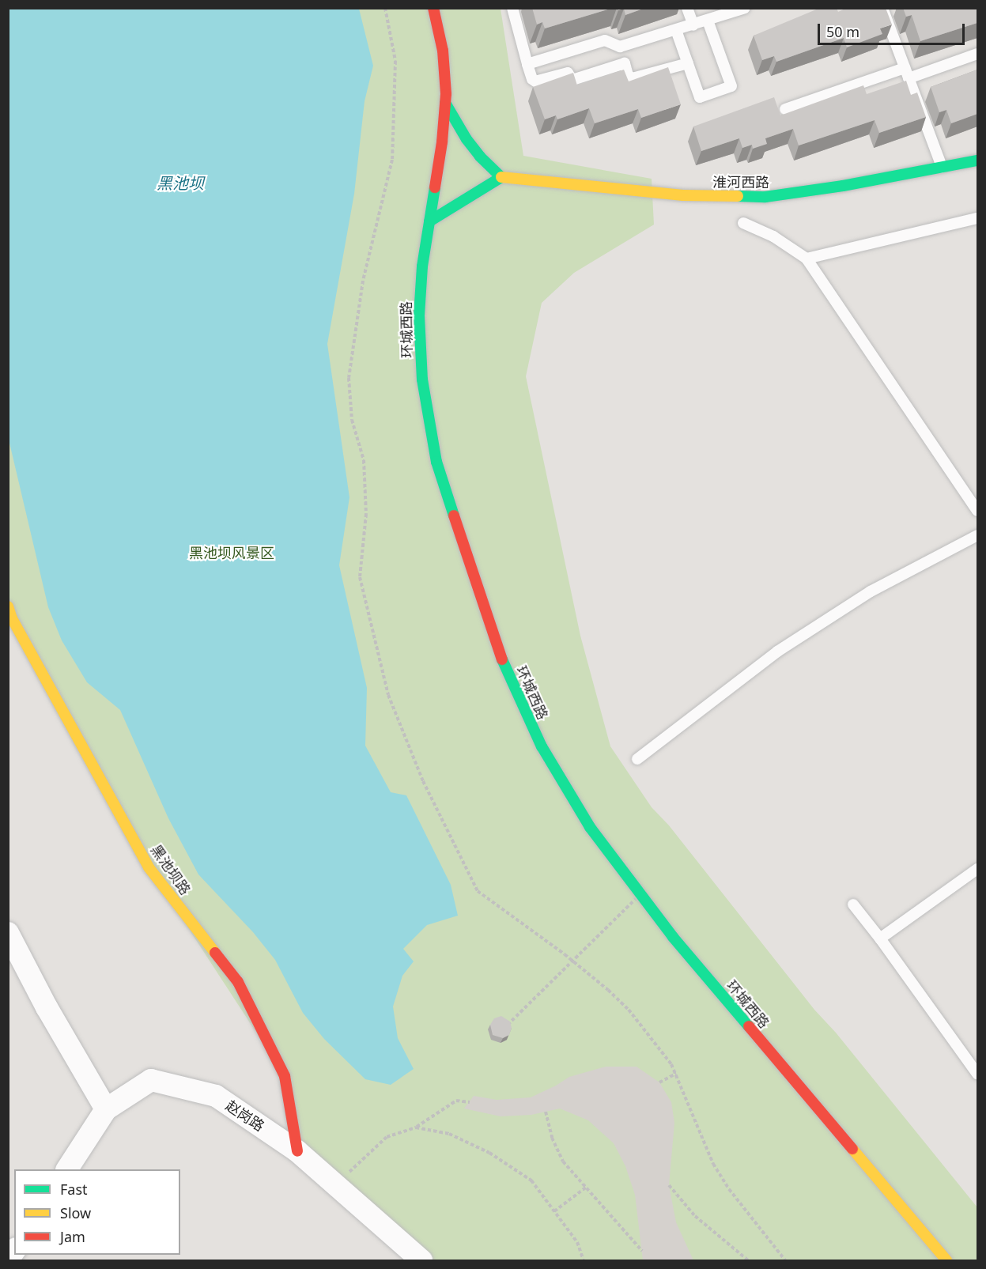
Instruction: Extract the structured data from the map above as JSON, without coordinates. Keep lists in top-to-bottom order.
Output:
{
  "streets": {
    "street": [
      "淮河西路",
      "环城西路",
      "黑池坝路",
      "赵岗路"
    ]
  },
  "crossings": [
    ["黑池坝路", "赵岗路"]
  ],
  "water": ["黑池坝"],
  "parks": ["黑池坝风景区"],
  "legend": ["Fast", "Slow", "Jam"],
  "scale_bar": "50 m"
}
